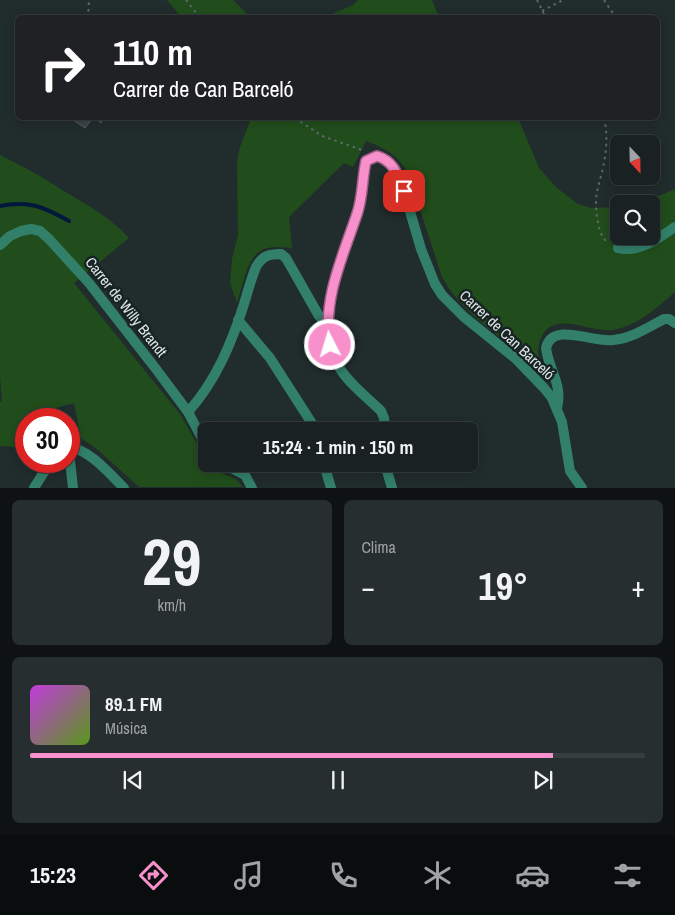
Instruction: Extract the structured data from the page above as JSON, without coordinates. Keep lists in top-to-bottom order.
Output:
{
  "streets": {
    "street": ["Carrer de Willy Brandt", "Carrer de Can Barceló"]
  },
  "north": "bottom",
  "page": {
    "turn": ["110 m", "Carrer de Can Barceló"],
    "limit": "30",
    "trip": "15:24 · 1 min · 150 m",
    "tile": [
      ["29", "km/h"],
      "Clima"
    ],
    "heat": ["−", "19°", "+"],
    "song": ["89.1 FM", "Música"],
    "tabs": "15:23"
  }
}
